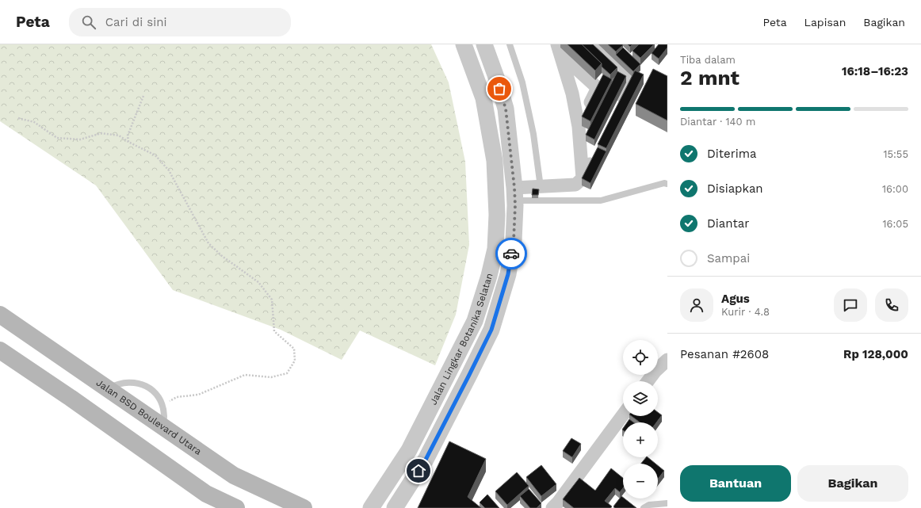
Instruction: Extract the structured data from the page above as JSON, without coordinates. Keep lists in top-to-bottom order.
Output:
{
  "streets": {
    "main road": ["Jalan BSD Boulevard Utara"],
    "street": ["Jalan Lingkar Botanika Selatan"]
  },
  "page": {
    "header": "Peta",
    "search": "Cari di sini",
    "nav": ["Peta", "Lapisan", "Bagikan"],
    "heading": ["2 mnt", "Tiba dalam", "16:18–16:23"],
    "panel": [
      "Agus",
      "Kurir · 4.8",
      "Pesanan #2608",
      "Rp 128,000"
    ],
    "bar": "Diantar · 140 m",
    "list": [
      ["Diterima", "15:55"],
      ["Disiapkan", "16:00"],
      ["Diantar", "16:05"],
      "Sampai"
    ],
    "map_buttons": ["+", "−"],
    "buttons": ["Bantuan", "Bagikan"]
  }
}
